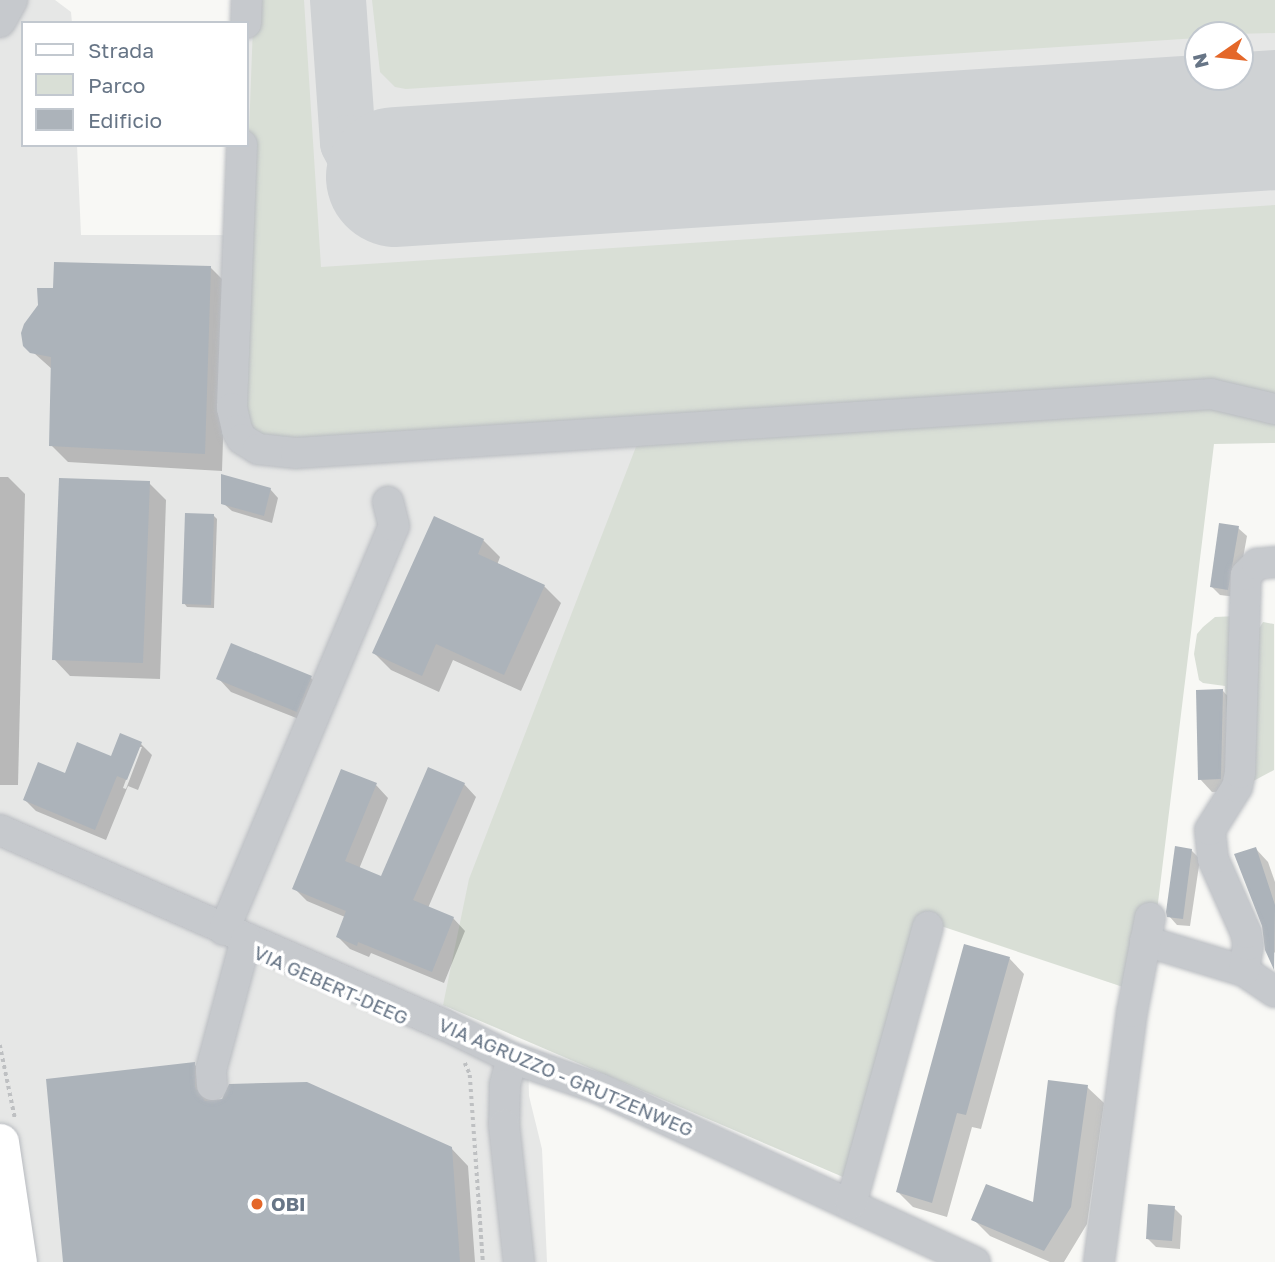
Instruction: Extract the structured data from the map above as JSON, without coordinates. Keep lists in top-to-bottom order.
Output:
{
  "streets": {
    "street": ["VIA AGRUZZO - GRUTZENWEG"]
  },
  "places": ["OBI"],
  "legend": ["Strada", "Parco", "Edificio"],
  "north": "left"
}
